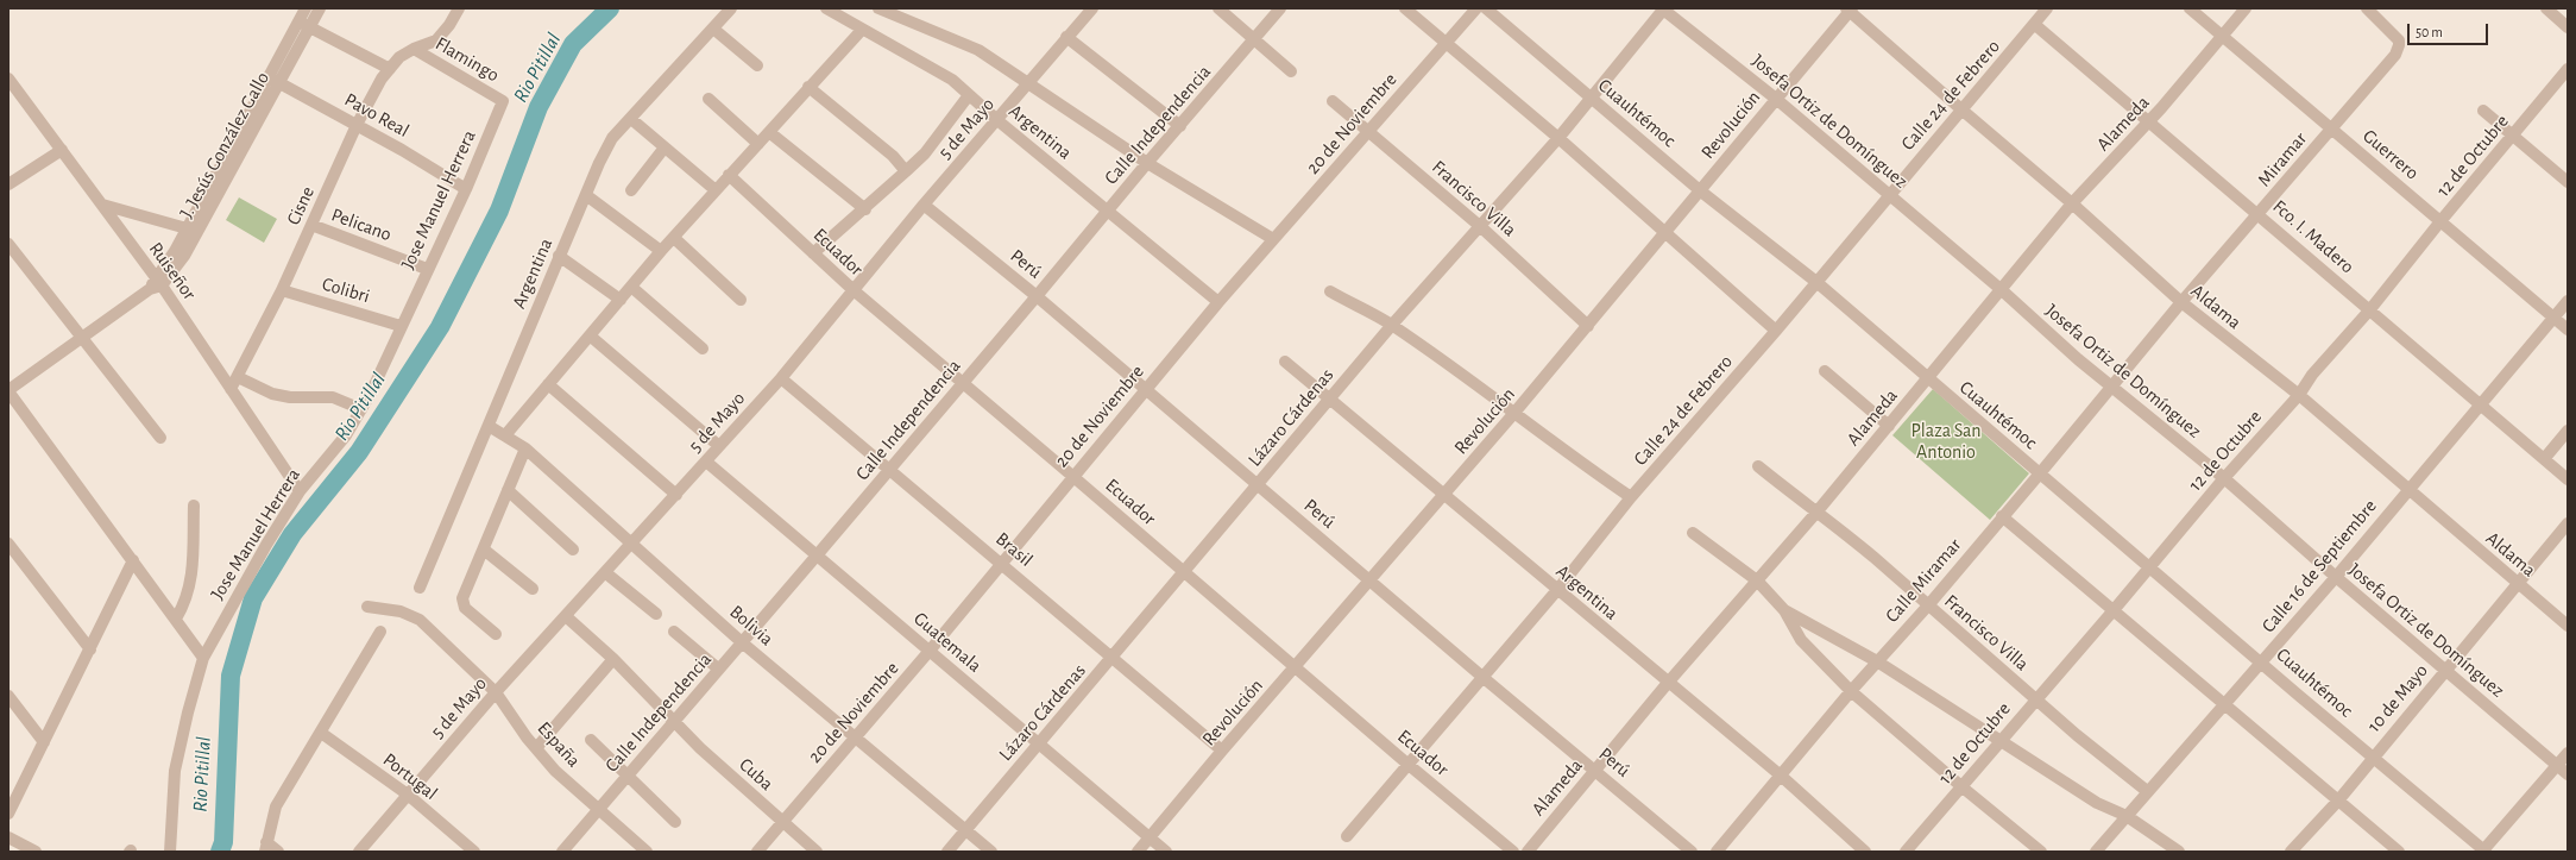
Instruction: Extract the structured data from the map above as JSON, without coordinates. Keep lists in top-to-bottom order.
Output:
{
  "streets": {
    "street": [
      "Flamingo",
      "Calle 24 de Febrero",
      "Cuauhtémoc",
      "Pavo Real",
      "Josefa Ortiz de Domínguez",
      "20 de Noviembre",
      "Alameda",
      "Calle Independencia",
      "Revolución",
      "5 de Mayo",
      "Argentina",
      "J. Jesús González Gallo",
      "Guerrero",
      "12 de Octubre",
      "Miramar",
      "Francisco Villa",
      "Jose Manuel Herrera",
      "Cisne",
      "Pelicano",
      "Fco. I. Madero",
      "Ecuador",
      "Perú",
      "Ruiseñor",
      "Colibri",
      "Aldama",
      "Lázaro Cárdenas",
      "Brasil",
      "Calle 16 de Septiembre",
      "Calle Miramar",
      "Bolivia",
      "Guatemala",
      "10 de Mayo",
      "España",
      "Cuba",
      "Portugal"
    ]
  },
  "crossings": [
    ["Flamingo", "Jose Manuel Herrera"],
    ["Flamingo", "Cisne"],
    ["Calle 24 de Febrero", "Cuauhtémoc"],
    ["Calle 24 de Febrero", "Josefa Ortiz de Domínguez"],
    ["Calle 24 de Febrero", "Argentina"],
    ["Calle 24 de Febrero", "Fco. I. Madero"],
    ["Calle 24 de Febrero", "Ecuador"],
    ["Calle 24 de Febrero", "Perú"],
    ["Calle 24 de Febrero", "Aldama"],
    ["Cuauhtémoc", "Alameda"],
    ["Cuauhtémoc", "Revolución"],
    ["Cuauhtémoc", "12 de Octubre"],
    ["Cuauhtémoc", "Lázaro Cárdenas"],
    ["Cuauhtémoc", "Calle 16 de Septiembre"],
    ["Cuauhtémoc", "Calle Miramar"],
    ["Cuauhtémoc", "10 de Mayo"],
    ["Pavo Real", "J. Jesús González Gallo"],
    ["Pavo Real", "Jose Manuel Herrera"],
    ["Pavo Real", "Cisne"],
    ["Josefa Ortiz de Domínguez", "Alameda"],
    ["Josefa Ortiz de Domínguez", "Revolución"],
    ["Josefa Ortiz de Domínguez", "12 de Octubre"],
    ["Josefa Ortiz de Domínguez", "Lázaro Cárdenas"],
    ["Josefa Ortiz de Domínguez", "Calle 16 de Septiembre"],
    ["Josefa Ortiz de Domínguez", "Calle Miramar"],
    ["Josefa Ortiz de Domínguez", "10 de Mayo"],
    ["20 de Noviembre", "Argentina"],
    ["20 de Noviembre", "Francisco Villa"],
    ["20 de Noviembre", "Ecuador"],
    ["20 de Noviembre", "Perú"],
    ["20 de Noviembre", "Brasil"],
    ["20 de Noviembre", "Bolivia"],
    ["20 de Noviembre", "Guatemala"],
    ["20 de Noviembre", "Cuba"],
    ["Alameda", "Argentina"],
    ["Alameda", "Guerrero"],
    ["Alameda", "Francisco Villa"],
    ["Alameda", "Fco. I. Madero"],
    ["Alameda", "Perú"],
    ["Alameda", "Aldama"],
    ["Calle Independencia", "Argentina"],
    ["Calle Independencia", "Ecuador"],
    ["Calle Independencia", "Perú"],
    ["Calle Independencia", "Brasil"],
    ["Calle Independencia", "Bolivia"],
    ["Calle Independencia", "Guatemala"],
    ["Calle Independencia", "España"],
    ["Calle Independencia", "Cuba"],
    ["Revolución", "Argentina"],
    ["Revolución", "Francisco Villa"],
    ["Revolución", "Ecuador"],
    ["Revolución", "Perú"],
    ["Revolución", "Aldama"],
    ["Revolución", "Brasil"],
    ["Revolución", "Guatemala"],
    ["5 de Mayo", "Argentina"],
    ["5 de Mayo", "Ecuador"],
    ["5 de Mayo", "Perú"],
    ["5 de Mayo", "Brasil"],
    ["5 de Mayo", "Bolivia"],
    ["5 de Mayo", "Guatemala"],
    ["5 de Mayo", "España"],
    ["5 de Mayo", "Cuba"],
    ["5 de Mayo", "Portugal"],
    ["Argentina", "Lázaro Cárdenas"],
    ["Argentina", "Calle Miramar"],
    ["Argentina", "Bolivia"],
    ["J. Jesús González Gallo", "Ruiseñor"],
    ["Guerrero", "12 de Octubre"],
    ["Guerrero", "Miramar"],
    ["Guerrero", "Calle 16 de Septiembre"],
    ["12 de Octubre", "Francisco Villa"],
    ["12 de Octubre", "Fco. I. Madero"],
    ["12 de Octubre", "Aldama"],
    ["Miramar", "Fco. I. Madero"],
    ["Miramar", "Aldama"],
    ["Miramar", "Calle Miramar"],
    ["Francisco Villa", "Lázaro Cárdenas"],
    ["Francisco Villa", "Calle 16 de Septiembre"],
    ["Francisco Villa", "Calle Miramar"],
    ["Jose Manuel Herrera", "Pelicano"],
    ["Jose Manuel Herrera", "Ruiseñor"],
    ["Jose Manuel Herrera", "Colibri"],
    ["Cisne", "Pelicano"],
    ["Cisne", "Ruiseñor"],
    ["Cisne", "Colibri"],
    ["Fco. I. Madero", "Calle 16 de Septiembre"],
    ["Ecuador", "Lázaro Cárdenas"],
    ["Perú", "Lázaro Cárdenas"],
    ["Aldama", "Calle 16 de Septiembre"],
    ["Aldama", "10 de Mayo"],
    ["Lázaro Cárdenas", "Brasil"],
    ["Lázaro Cárdenas", "Bolivia"],
    ["Lázaro Cárdenas", "Guatemala"]
  ],
  "water": ["Rio Pitillal"],
  "parks": ["Plaza San Antonio"],
  "scale_bar": "50 m"
}
